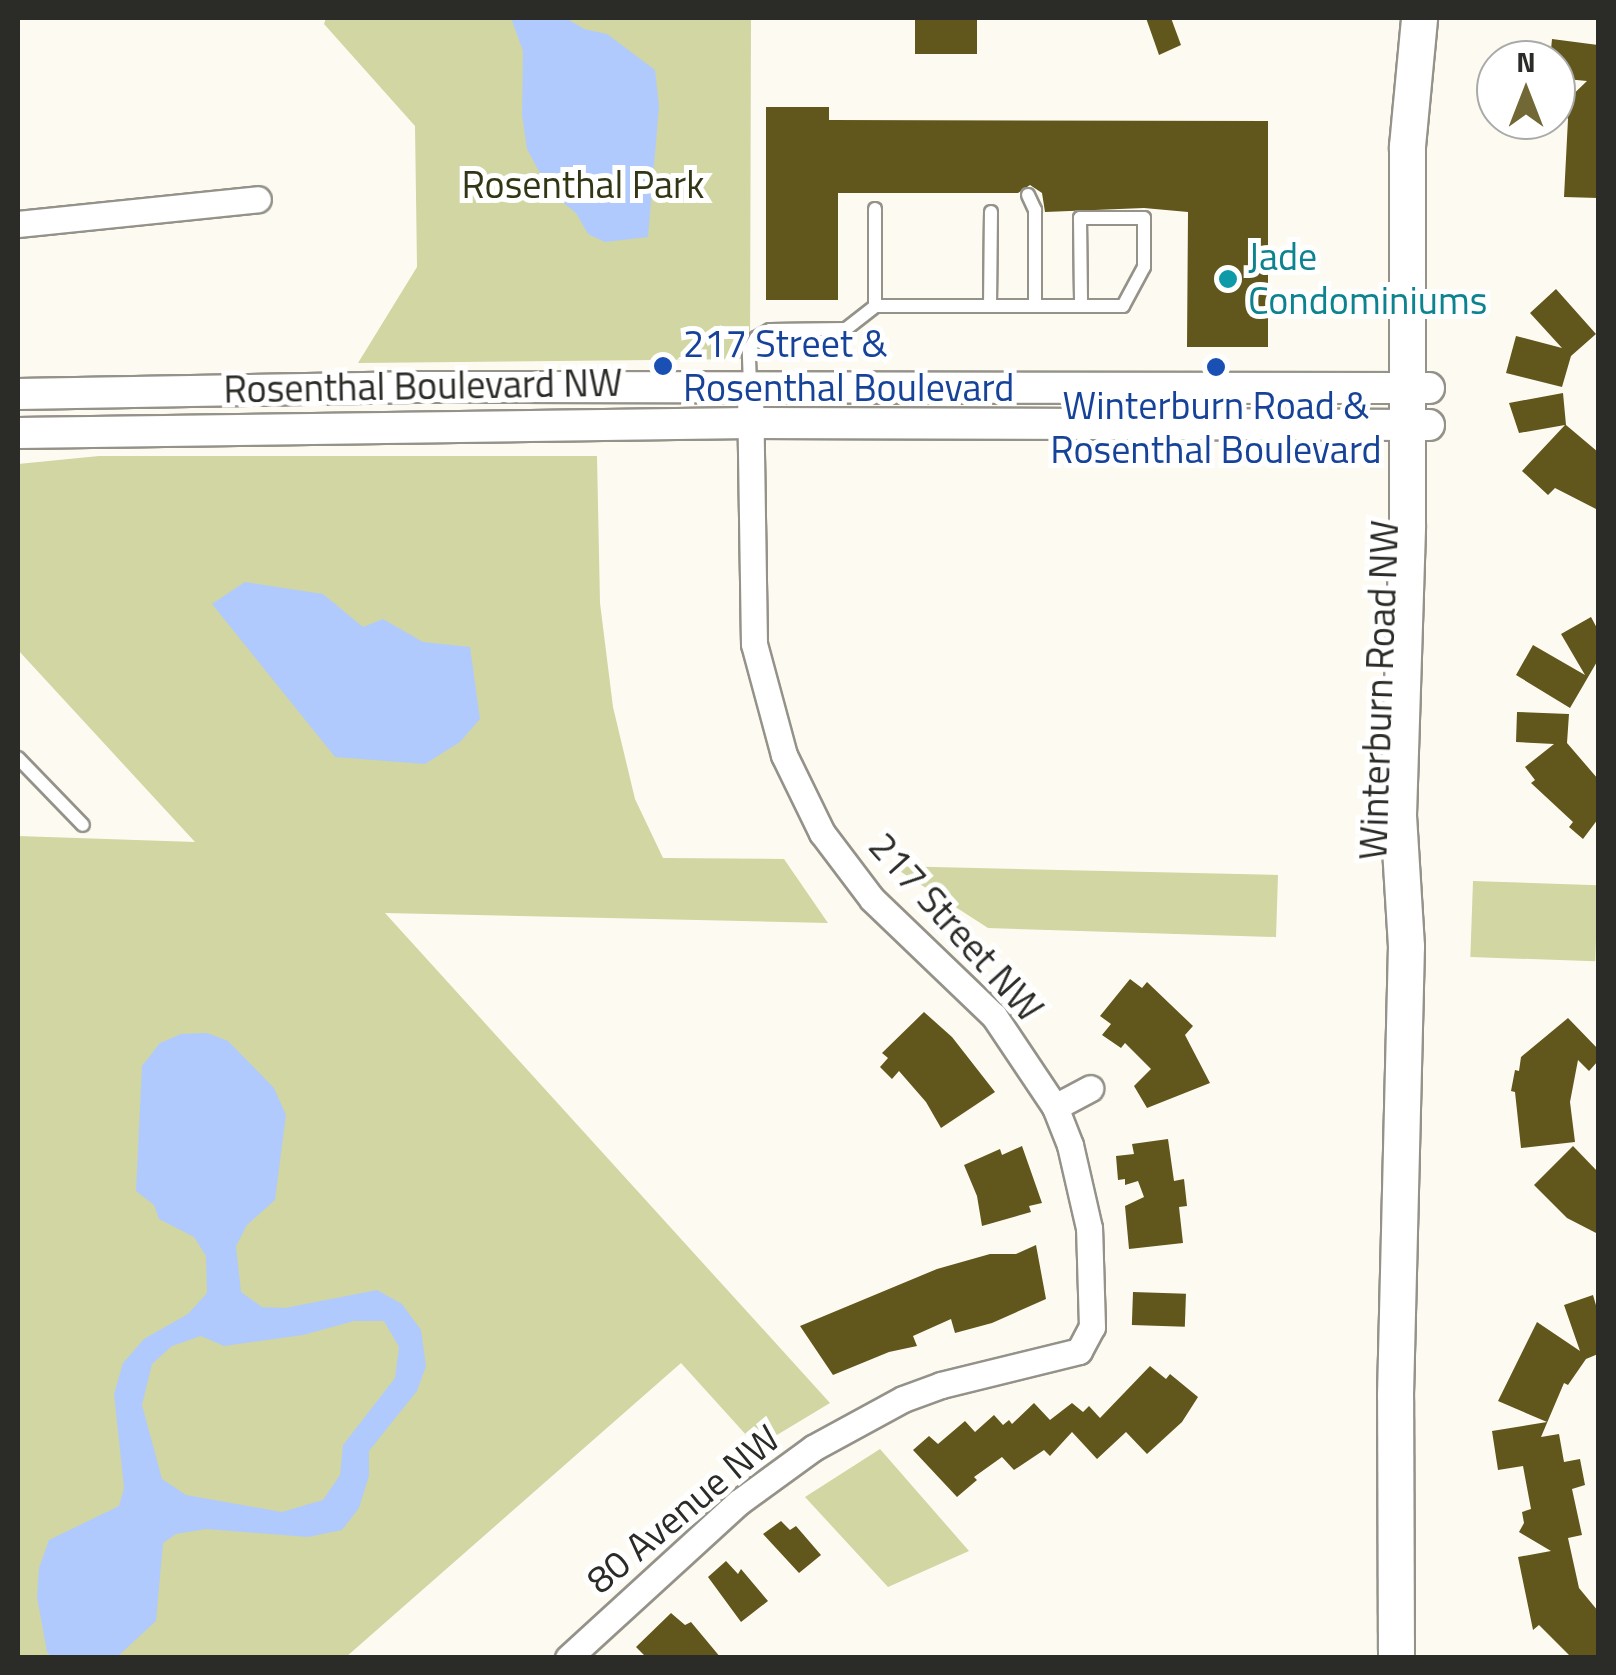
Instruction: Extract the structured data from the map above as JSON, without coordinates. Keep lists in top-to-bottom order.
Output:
{
  "streets": {
    "main road": ["Winterburn Road NW"],
    "street": ["Rosenthal Boulevard NW", "217 Street NW", "80 Avenue NW"]
  },
  "crossings": [
    ["Rosenthal Boulevard NW", "Winterburn Road NW"],
    ["Rosenthal Boulevard NW", "217 Street NW"],
    ["217 Street NW", "80 Avenue NW"]
  ],
  "parks": ["Rosenthal Park"],
  "places": ["Jade Condominiums", "217 Street & Rosenthal Boulevard", "Winterburn Road & Rosenthal Boulevard"],
  "north": "top"
}
